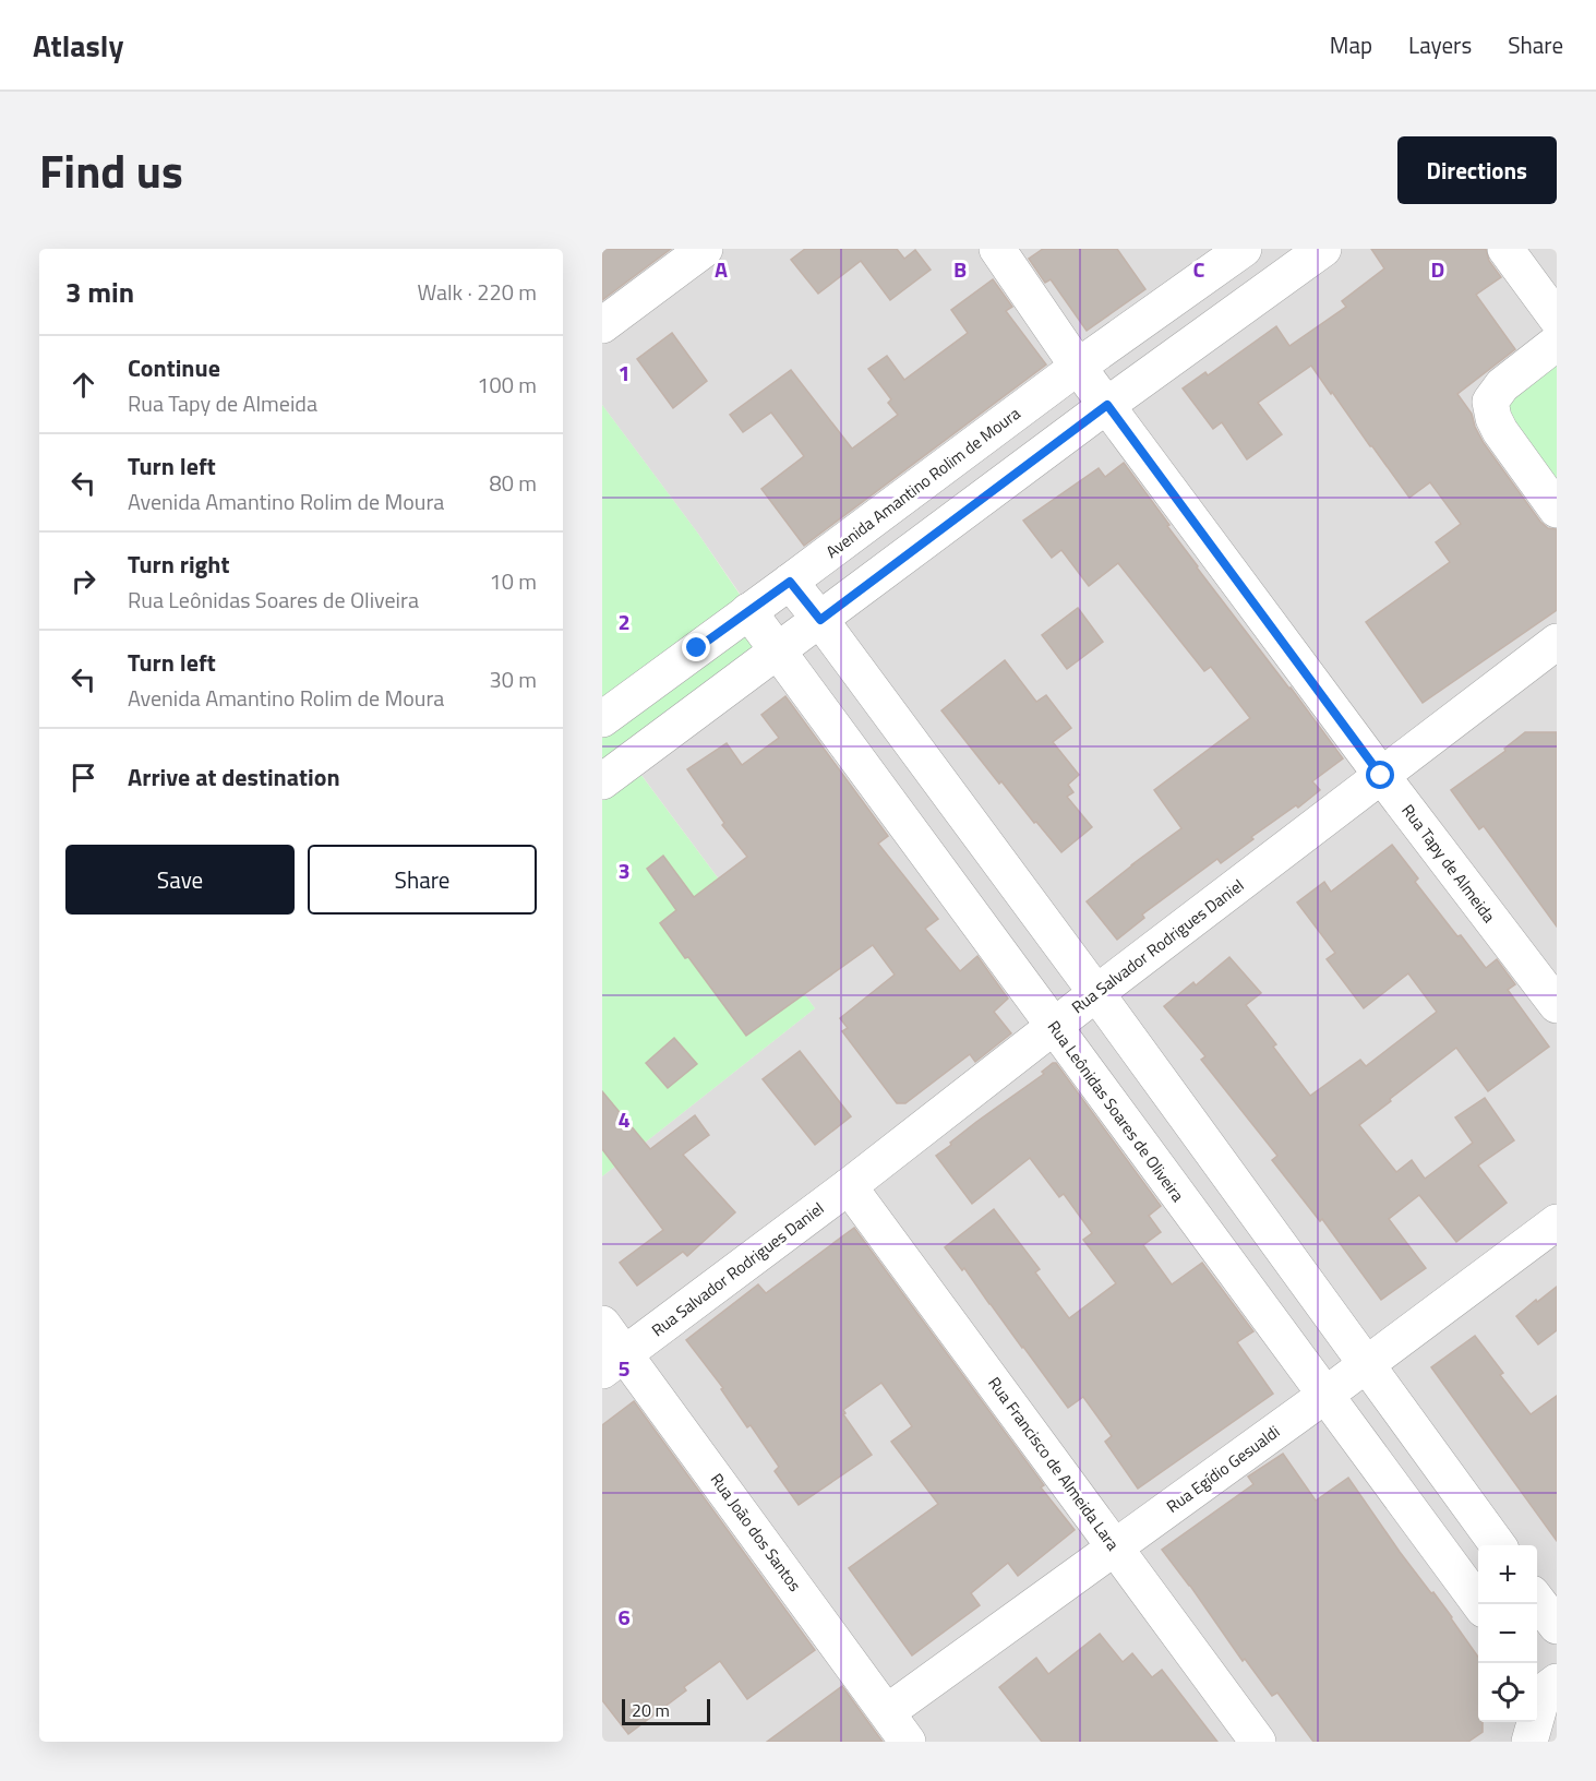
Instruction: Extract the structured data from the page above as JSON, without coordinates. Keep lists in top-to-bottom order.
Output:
{
  "streets": {
    "street": [
      "Avenida Amantino Rolim de Moura",
      "Rua Tapy de Almeida",
      "Rua Salvador Rodrigues Daniel",
      "Rua Leônidas Soares de Oliveira",
      "Rua Francisco de Almeida Lara",
      "Rua Egídio Gesualdi",
      "Rua João dos Santos"
    ]
  },
  "crossings": [
    ["Avenida Amantino Rolim de Moura", "Rua Tapy de Almeida"],
    ["Avenida Amantino Rolim de Moura", "Rua Leônidas Soares de Oliveira"],
    ["Rua Tapy de Almeida", "Rua Salvador Rodrigues Daniel"],
    ["Rua Salvador Rodrigues Daniel", "Rua Leônidas Soares de Oliveira"],
    ["Rua Salvador Rodrigues Daniel", "Rua Francisco de Almeida Lara"],
    ["Rua Salvador Rodrigues Daniel", "Rua João dos Santos"],
    ["Rua Leônidas Soares de Oliveira", "Rua Egídio Gesualdi"],
    ["Rua Francisco de Almeida Lara", "Rua Egídio Gesualdi"],
    ["Rua Egídio Gesualdi", "Rua João dos Santos"]
  ],
  "scale_bar": "20 m",
  "page": {
    "header": "Atlasly",
    "nav": ["Map", "Layers", "Share"],
    "title": "Find us",
    "buttons": [
      "Directions",
      ["Save", "Share"]
    ],
    "heading": ["3 min", "Walk · 220 m"],
    "list": [
      ["Continue", "Rua Tapy de Almeida", "100 m"],
      ["Turn left", "Avenida Amantino Rolim de Moura", "80 m"],
      ["Turn right", "Rua Leônidas Soares de Oliveira", "10 m"],
      ["Turn left", "Avenida Amantino Rolim de Moura", "30 m"],
      "Arrive at destination"
    ],
    "map_buttons": ["+", "−"],
    "scale": "20 m"
  },
  "grid": {
    "columns": [
      "A",
      "B",
      "C",
      "D"
    ],
    "rows": [
      "1",
      "2",
      "3",
      "4",
      "5",
      "6"
    ]
  }
}
